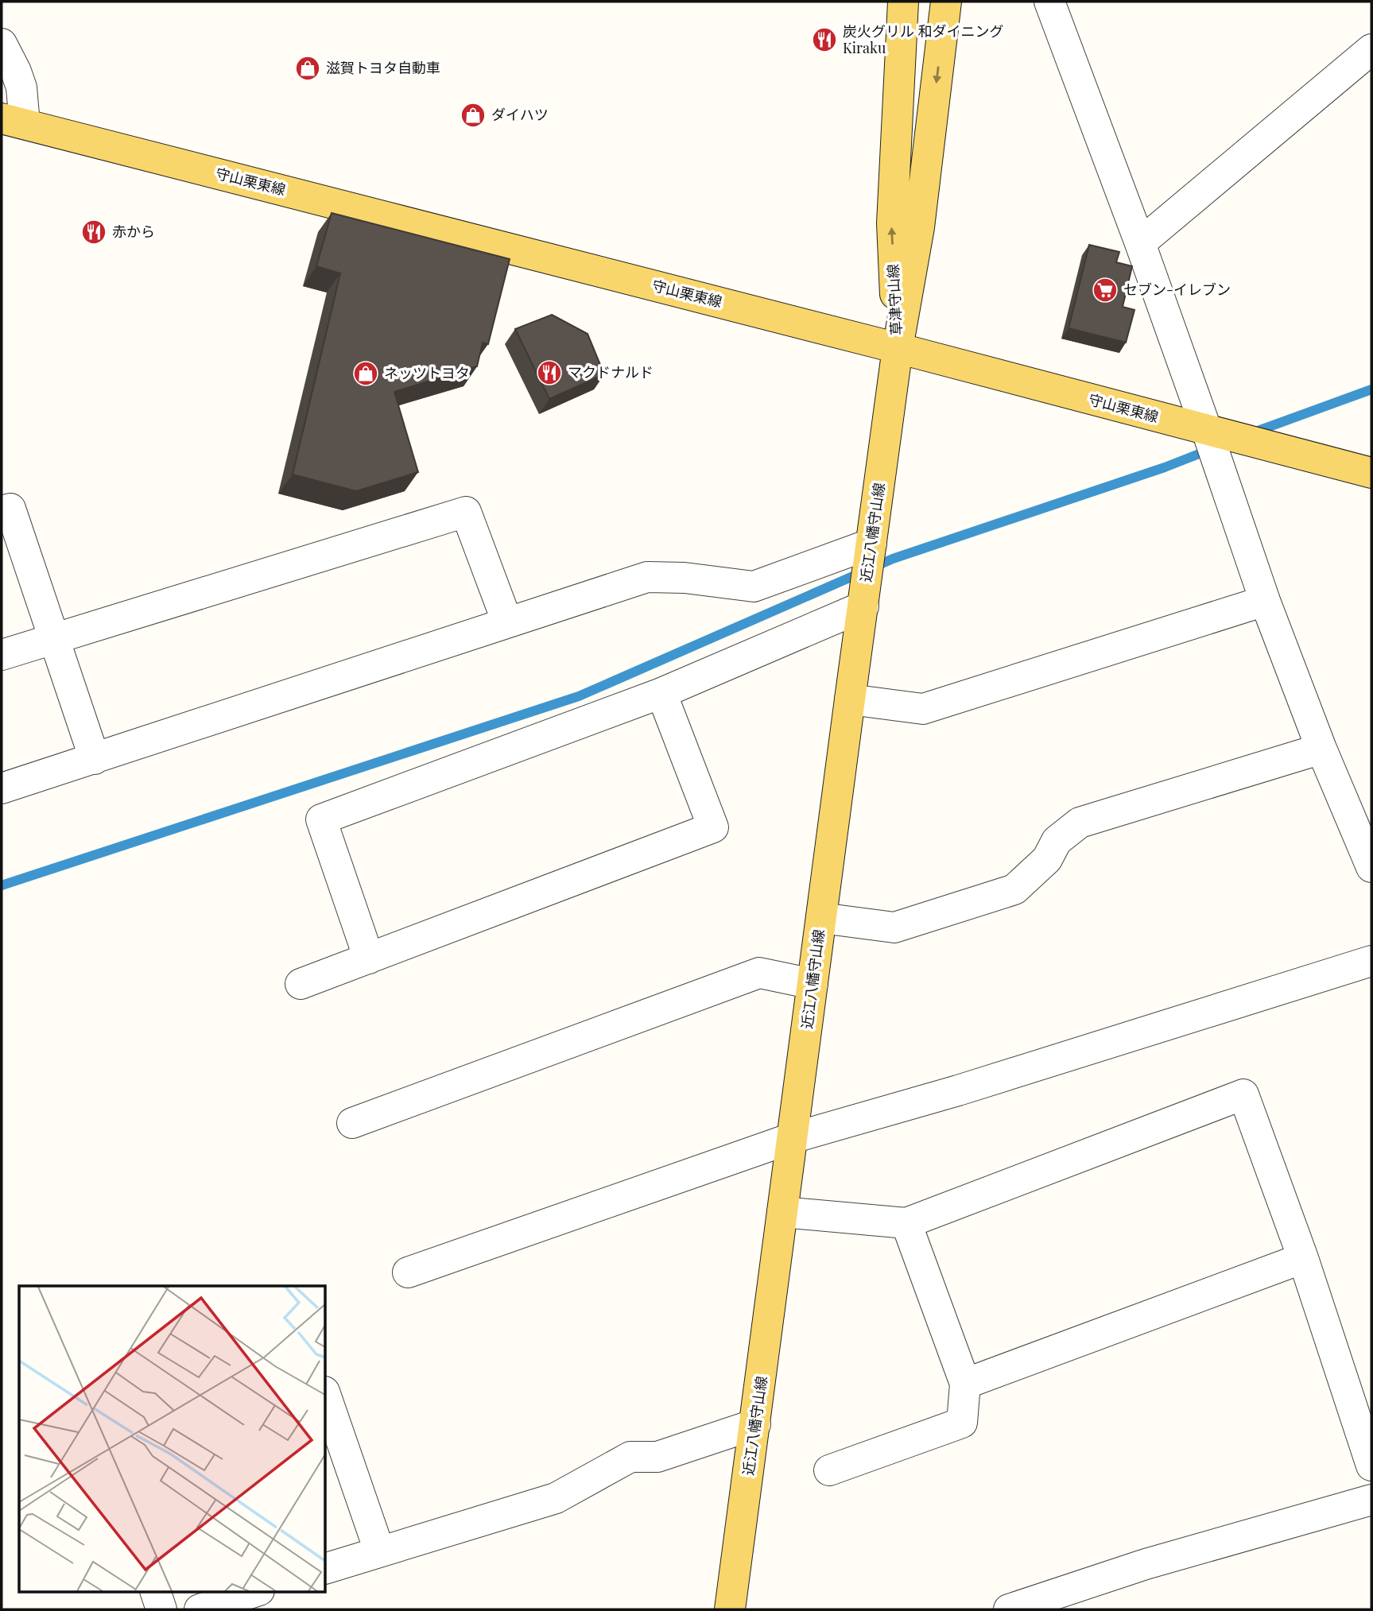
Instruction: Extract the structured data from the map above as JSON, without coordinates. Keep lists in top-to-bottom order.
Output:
{
  "streets": {
    "main road": ["守山栗東線", "草津守山線", "近江八幡守山線"]
  },
  "crossings": [
    ["守山栗東線", "草津守山線"],
    ["守山栗東線", "近江八幡守山線"],
    ["草津守山線", "近江八幡守山線"]
  ],
  "places": {
    "restaurant": ["炭火グリル 和ダイニング Kiraku", "赤から", "マクドナルド"],
    "shop": ["滋賀トヨタ自動車", "ダイハツ", "ネッツトヨタ"],
    "supermarket": ["セブン-イレブン"]
  }
}
